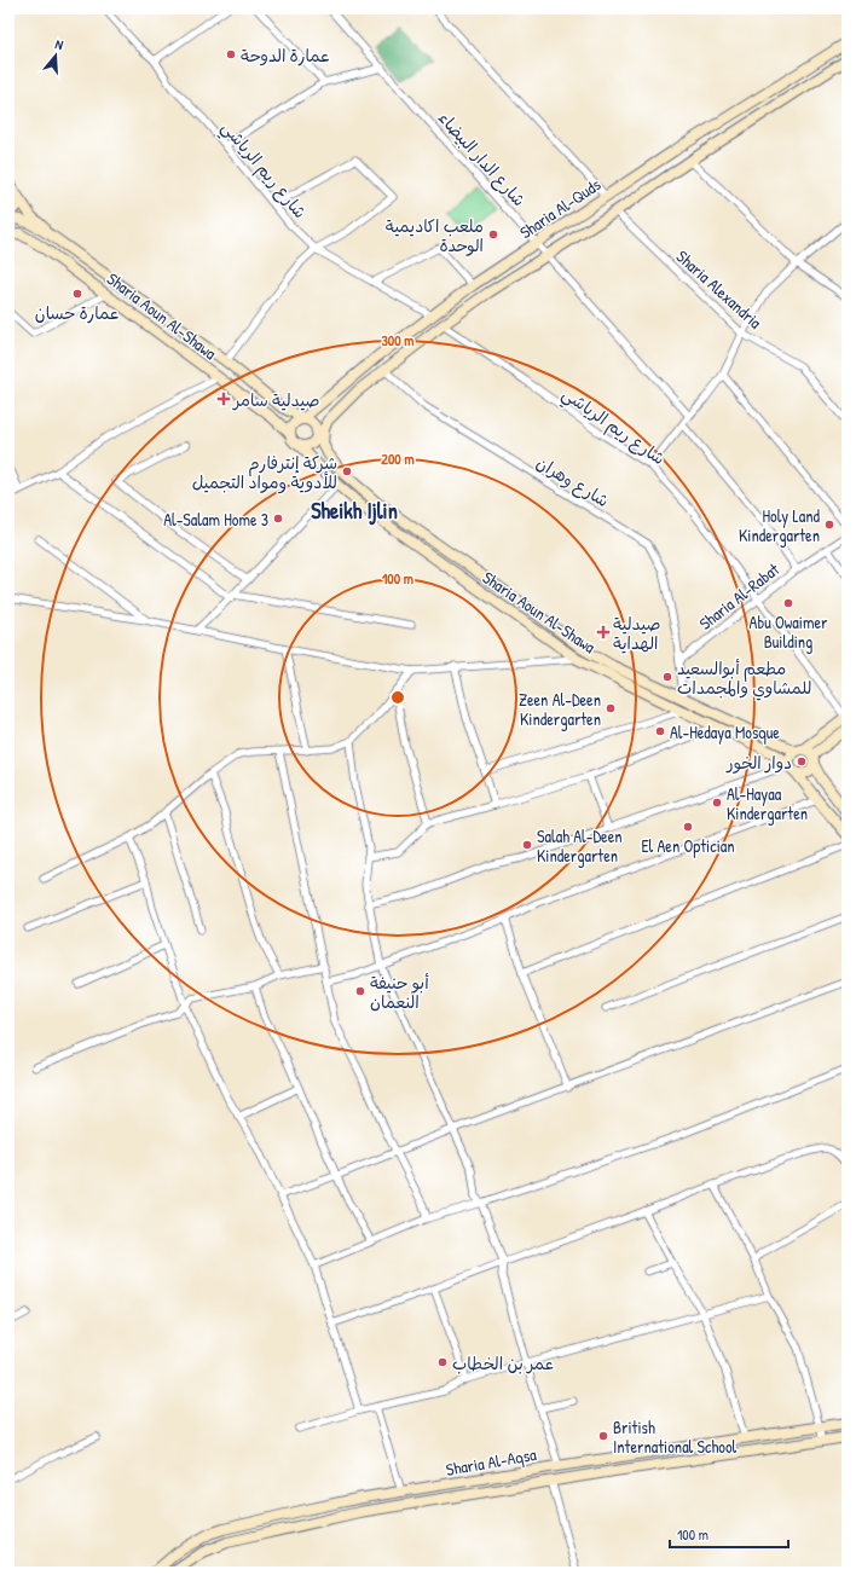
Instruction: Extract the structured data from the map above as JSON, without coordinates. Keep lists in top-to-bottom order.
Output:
{
  "streets": {
    "main road": ["Sharia Al-Quds", "Sharia Aoun Al-Shawa", "Sharia Al-Aqsa"],
    "street": [
      "شارع الدار البيضاء",
      "شارع ريم الرياشي",
      "Sharia Alexandria",
      "شارع وهران",
      "Sharia Al-Rabat"
    ]
  },
  "crossings": [
    ["شارع الدار البيضاء", "Sharia Al-Quds"],
    ["شارع ريم الرياشي", "Sharia Al-Quds"],
    ["شارع ريم الرياشي", "Sharia Al-Rabat"],
    ["Sharia Al-Quds", "Sharia Alexandria"],
    ["Sharia Al-Quds", "Sharia Aoun Al-Shawa"],
    ["Sharia Al-Quds", "شارع وهران"],
    ["شارع وهران", "Sharia Al-Rabat"]
  ],
  "districts": ["Sheikh Ijlin"],
  "places": {
    "other": [
      "عمارة الدوحة",
      "ملعب اكاديمية الوحدة",
      "عمارة حسان",
      "شركة إنترفارم للأدوية ومواد التجميل",
      "Al-Salam Home 3",
      "Holy Land Kindergarten",
      "Abu Owaimer Building",
      "مطعم أبوالسعيد للمشاوي والمجمدات",
      "Zeen Al-Deen Kindergarten",
      "Al-Hedaya Mosque",
      "دوار الخور",
      "Al-Hayaa Kindergarten",
      "El Aen Optician",
      "Salah Al-Deen Kindergarten",
      "أبو حنيفة النعمان",
      "عمر بن الخطاب",
      "British International School"
    ],
    "health": ["صيدلية سامر", "صيدلية الهداية"]
  },
  "scale_bar": "100 m",
  "north": "top",
  "rings": ["300 m", "200 m", "100 m"]
}
